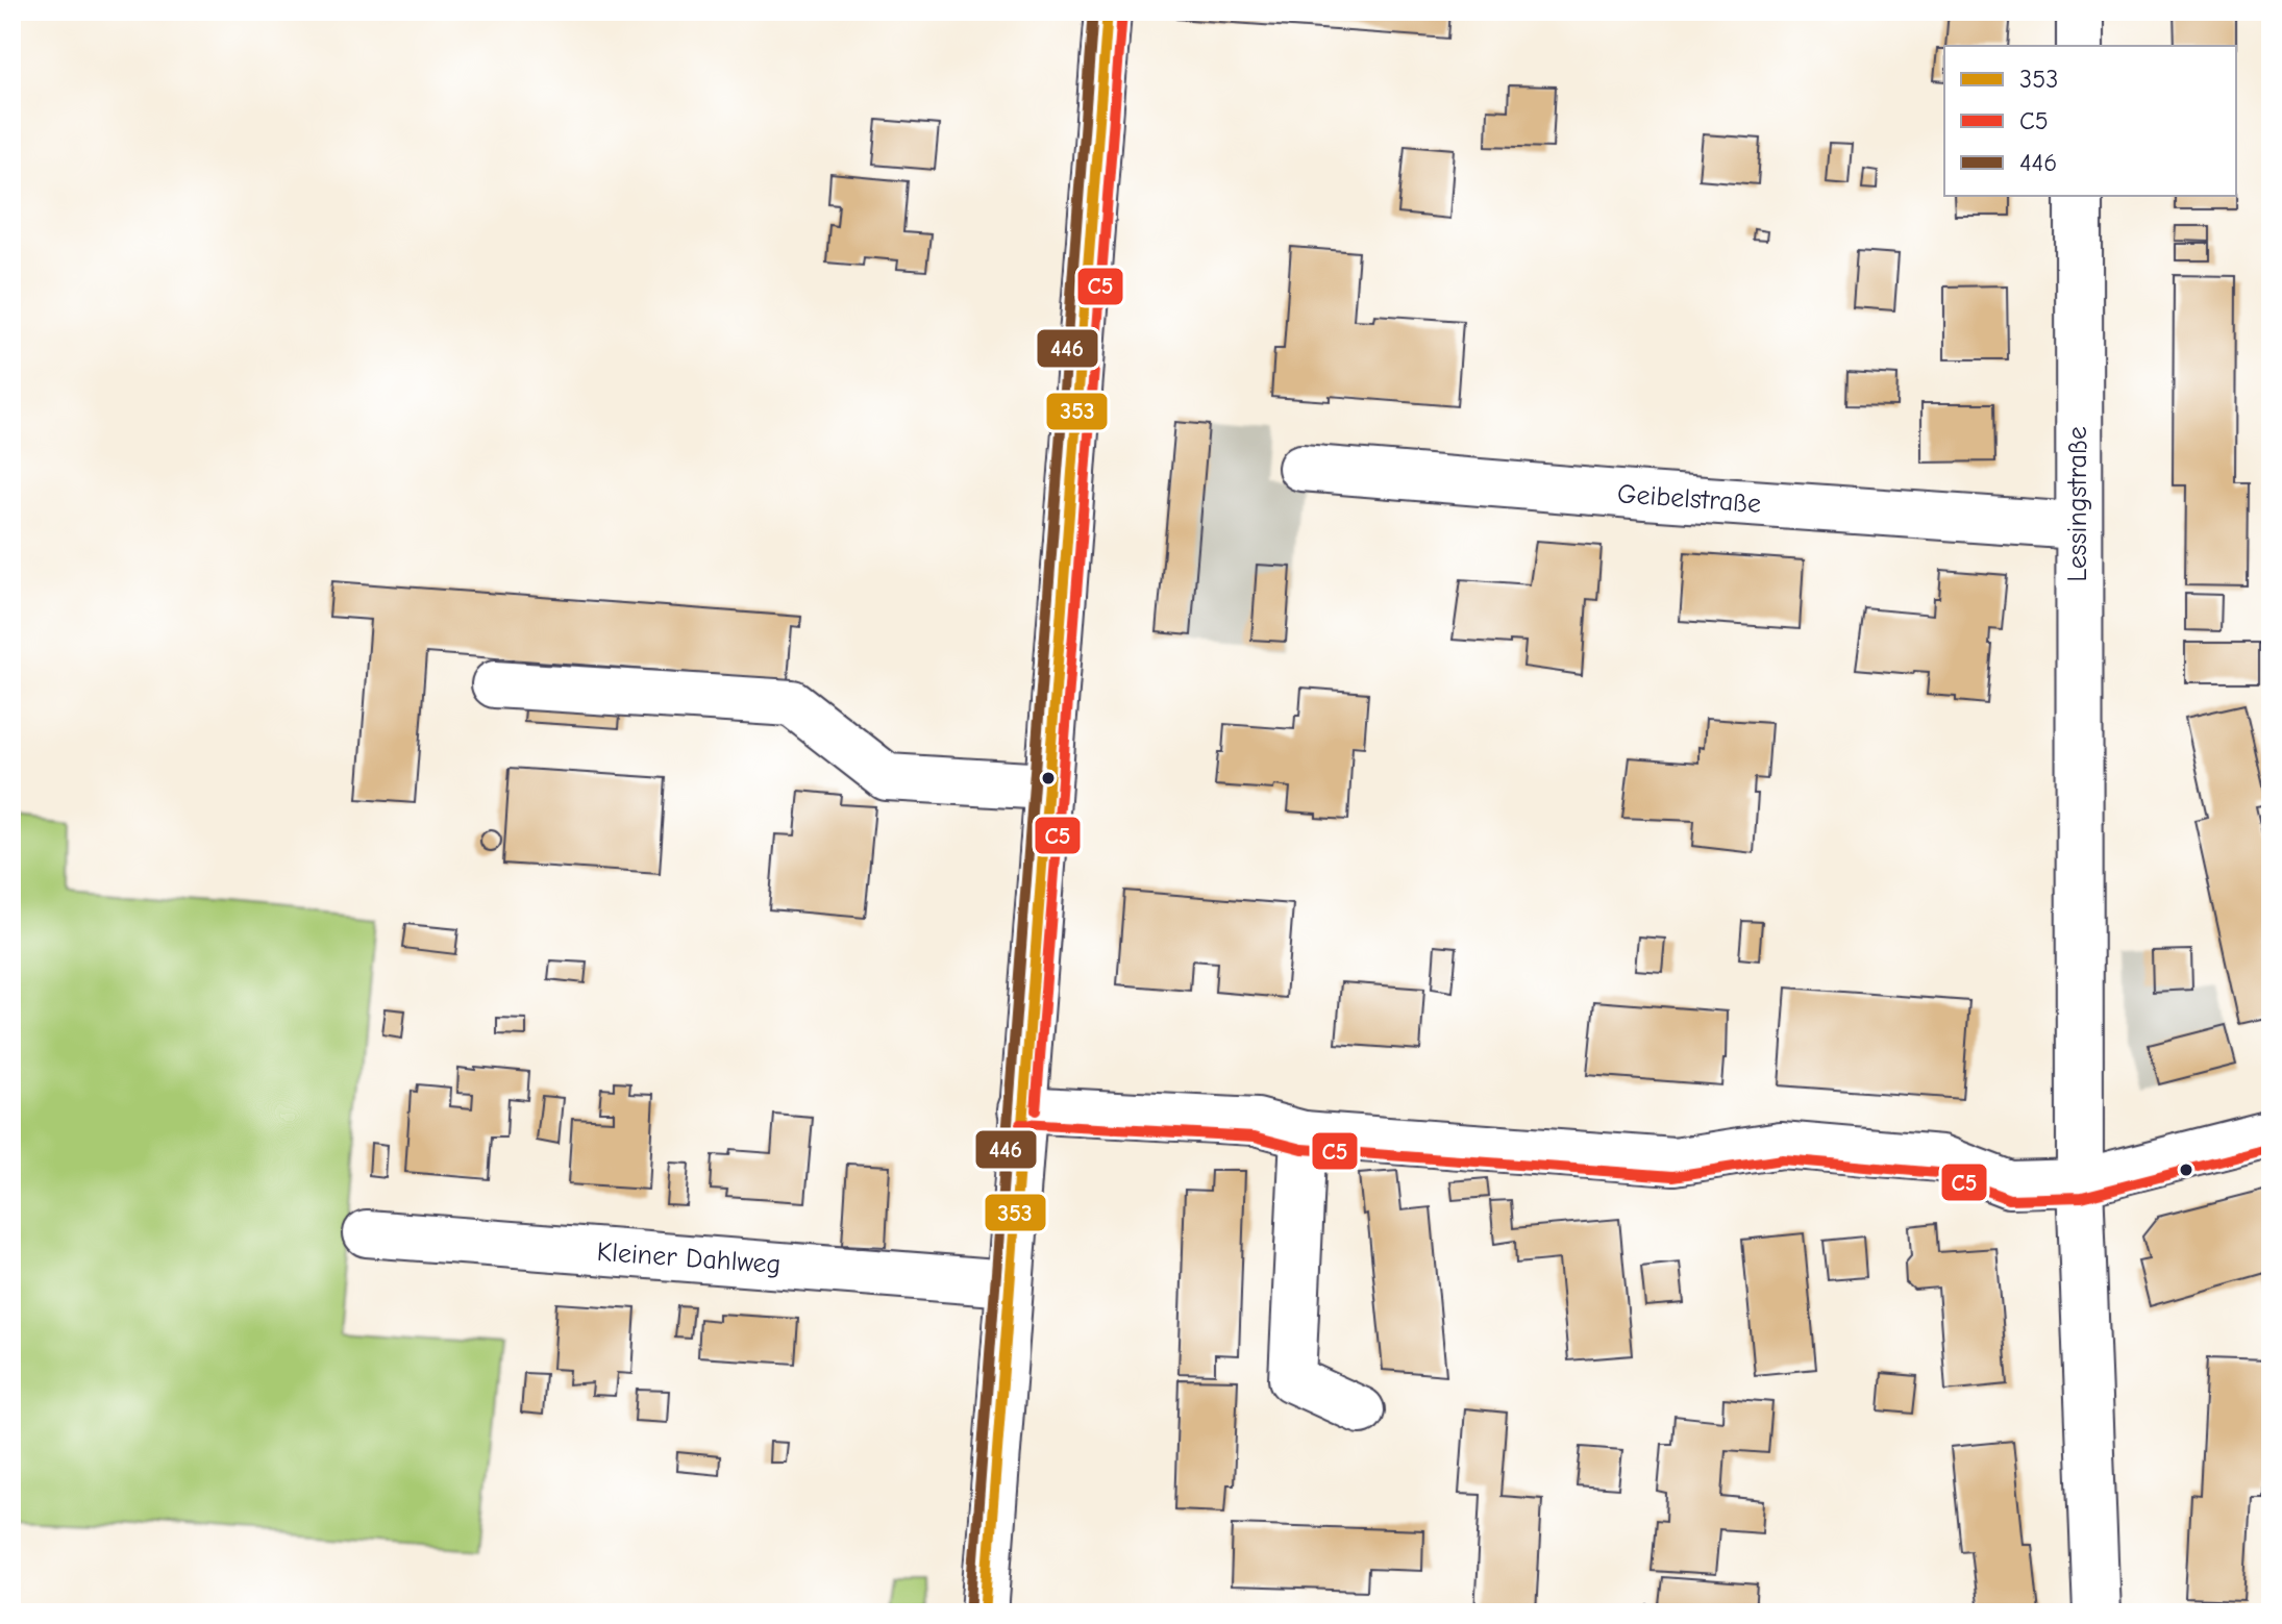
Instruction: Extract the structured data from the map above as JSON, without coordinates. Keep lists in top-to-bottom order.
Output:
{
  "streets": {
    "street": ["Geibelstraße", "Lessingstraße", "Kleiner Dahlweg"]
  },
  "crossings": [
    ["Geibelstraße", "Lessingstraße"]
  ],
  "lines": ["transit line 353", "transit line 446", "transit line C5"],
  "legend": ["353", "C5", "446"]
}
